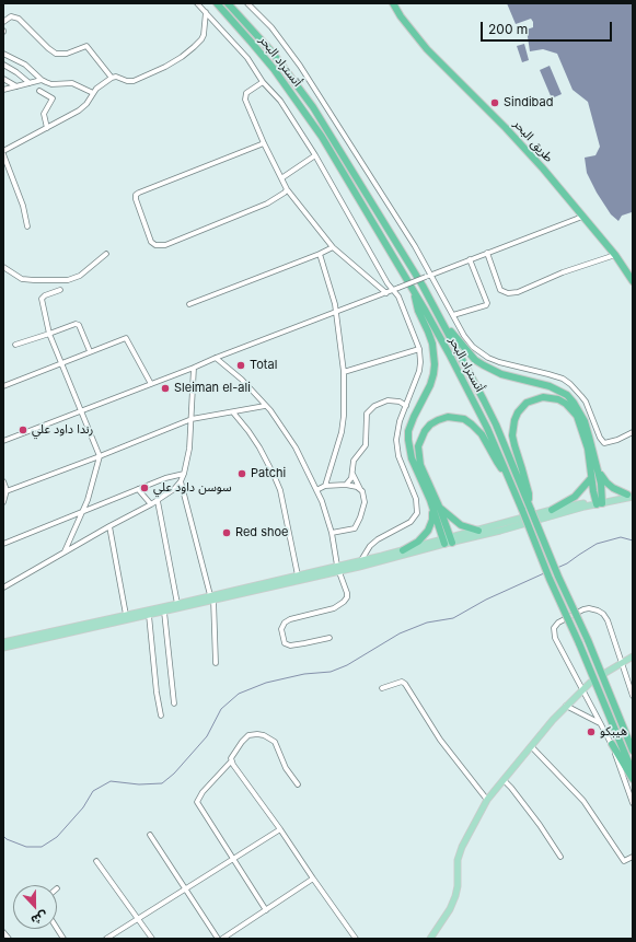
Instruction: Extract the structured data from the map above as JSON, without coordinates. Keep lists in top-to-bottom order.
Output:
{
  "streets": {
    "highway": ["أتستراد البحر", "طريق البحر"]
  },
  "places": [
    "Sindibad",
    "Total",
    "Sleiman el-ali",
    "رندا داود علي",
    "Patchi",
    "سوسن داود علي",
    "Red shoe",
    "هيبكو"
  ],
  "scale_bar": "200 m",
  "north": "bottom"
}
